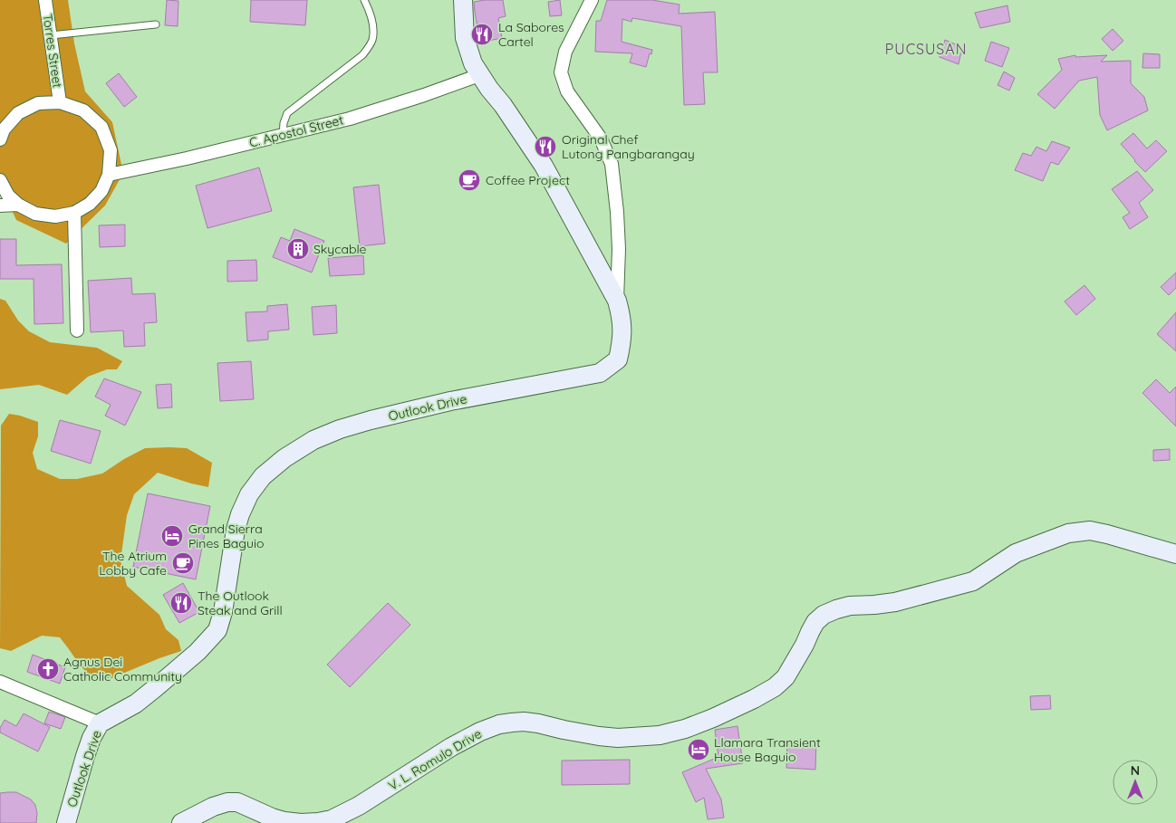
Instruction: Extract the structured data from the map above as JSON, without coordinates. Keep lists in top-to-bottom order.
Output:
{
  "streets": {
    "street": [
      "Torres Street",
      "C. Apostol Street",
      "Outlook Drive",
      "V. L. Romulo Drive"
    ]
  },
  "crossings": [
    ["C. Apostol Street", "Outlook Drive"]
  ],
  "districts": ["PUCSUSAN"],
  "places": {
    "restaurant": ["La Sabores Cartel", "Original Chef Lutong Pangbarangay", "The Outlook Steak and Grill"],
    "cafe": ["Coffee Project", "The Atrium Lobby Cafe"],
    "building": ["Skycable"],
    "hotel": ["Grand Sierra Pines Baguio", "Llamara Transient House Baguio"],
    "church": ["Agnus Dei Catholic Community"]
  },
  "north": "top"
}
